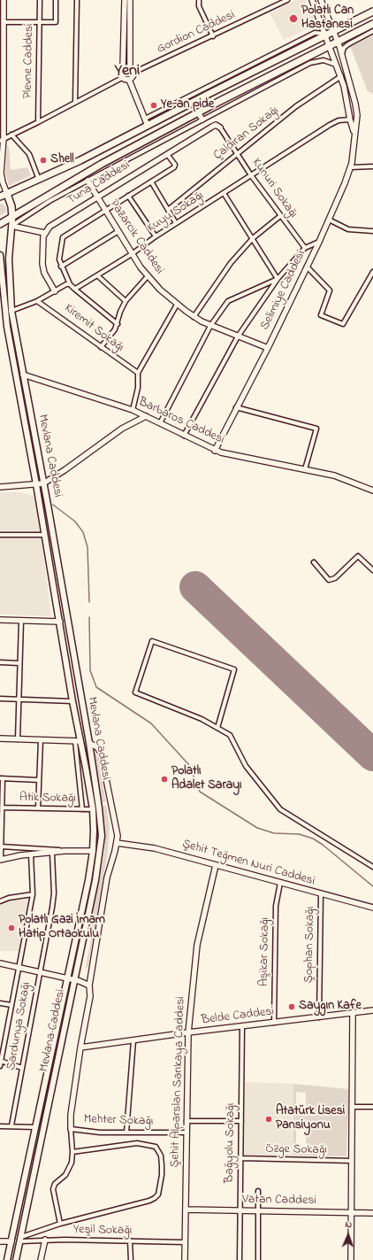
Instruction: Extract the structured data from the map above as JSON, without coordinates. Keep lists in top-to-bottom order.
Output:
{
  "streets": {
    "main road": ["Mevlana Caddesi"],
    "street": [
      "Gordion Caddesi",
      "Plevne Caddesi",
      "Çaldıran Sokağı",
      "Tuna Caddesi",
      "Kunuri Sokağı",
      "Kuyu Sokağı",
      "Pazarcık Caddesi",
      "Selimiye Caddesi",
      "Kiremit Sokağı",
      "Barbaros Caddesi",
      "Atik Sokağı",
      "Şehit Teğmen Nuri Caddesi",
      "Şophan Sokağı",
      "Aşikar Sokağı",
      "Belde Caddesi",
      "Sardunya Sokağı",
      "Şehit Alparslan Sarıkaya Caddesi",
      "Mehter Sokağı",
      "Bağyolu Sokağı",
      "Özge Sokağı",
      "Vatan Caddesi",
      "Yeşil Sokağı"
    ]
  },
  "crossings": [
    ["Çaldıran Sokağı", "Kunuri Sokağı"],
    ["Çaldıran Sokağı", "Selimiye Caddesi"],
    ["Tuna Caddesi", "Kunuri Sokağı"],
    ["Tuna Caddesi", "Pazarcık Caddesi"],
    ["Kunuri Sokağı", "Kuyu Sokağı"],
    ["Kuyu Sokağı", "Pazarcık Caddesi"],
    ["Kuyu Sokağı", "Selimiye Caddesi"],
    ["Pazarcık Caddesi", "Selimiye Caddesi"],
    ["Selimiye Caddesi", "Barbaros Caddesi"],
    ["Barbaros Caddesi", "Mevlana Caddesi"],
    ["Mevlana Caddesi", "Atik Sokağı"],
    ["Mevlana Caddesi", "Yeşil Sokağı"],
    ["Şehit Teğmen Nuri Caddesi", "Şophan Sokağı"],
    ["Şehit Teğmen Nuri Caddesi", "Aşikar Sokağı"],
    ["Şehit Teğmen Nuri Caddesi", "Şehit Alparslan Sarıkaya Caddesi"],
    ["Şophan Sokağı", "Belde Caddesi"],
    ["Aşikar Sokağı", "Belde Caddesi"],
    ["Belde Caddesi", "Şehit Alparslan Sarıkaya Caddesi"],
    ["Belde Caddesi", "Bağyolu Sokağı"],
    ["Şehit Alparslan Sarıkaya Caddesi", "Mehter Sokağı"],
    ["Şehit Alparslan Sarıkaya Caddesi", "Vatan Caddesi"],
    ["Şehit Alparslan Sarıkaya Caddesi", "Yeşil Sokağı"],
    ["Bağyolu Sokağı", "Özge Sokağı"],
    ["Bağyolu Sokağı", "Vatan Caddesi"]
  ],
  "districts": ["Yeni"],
  "places": [
    "Polatlı Can Hastanesi",
    "Ye-an pide",
    "Shell",
    "Polatlı Adalet Sarayı",
    "Polatlı Gazi İmam Hatip Ortaokulu",
    "Saygın Kafe",
    "Atatürk Lisesi Pansiyonu"
  ],
  "north": "top"
}
